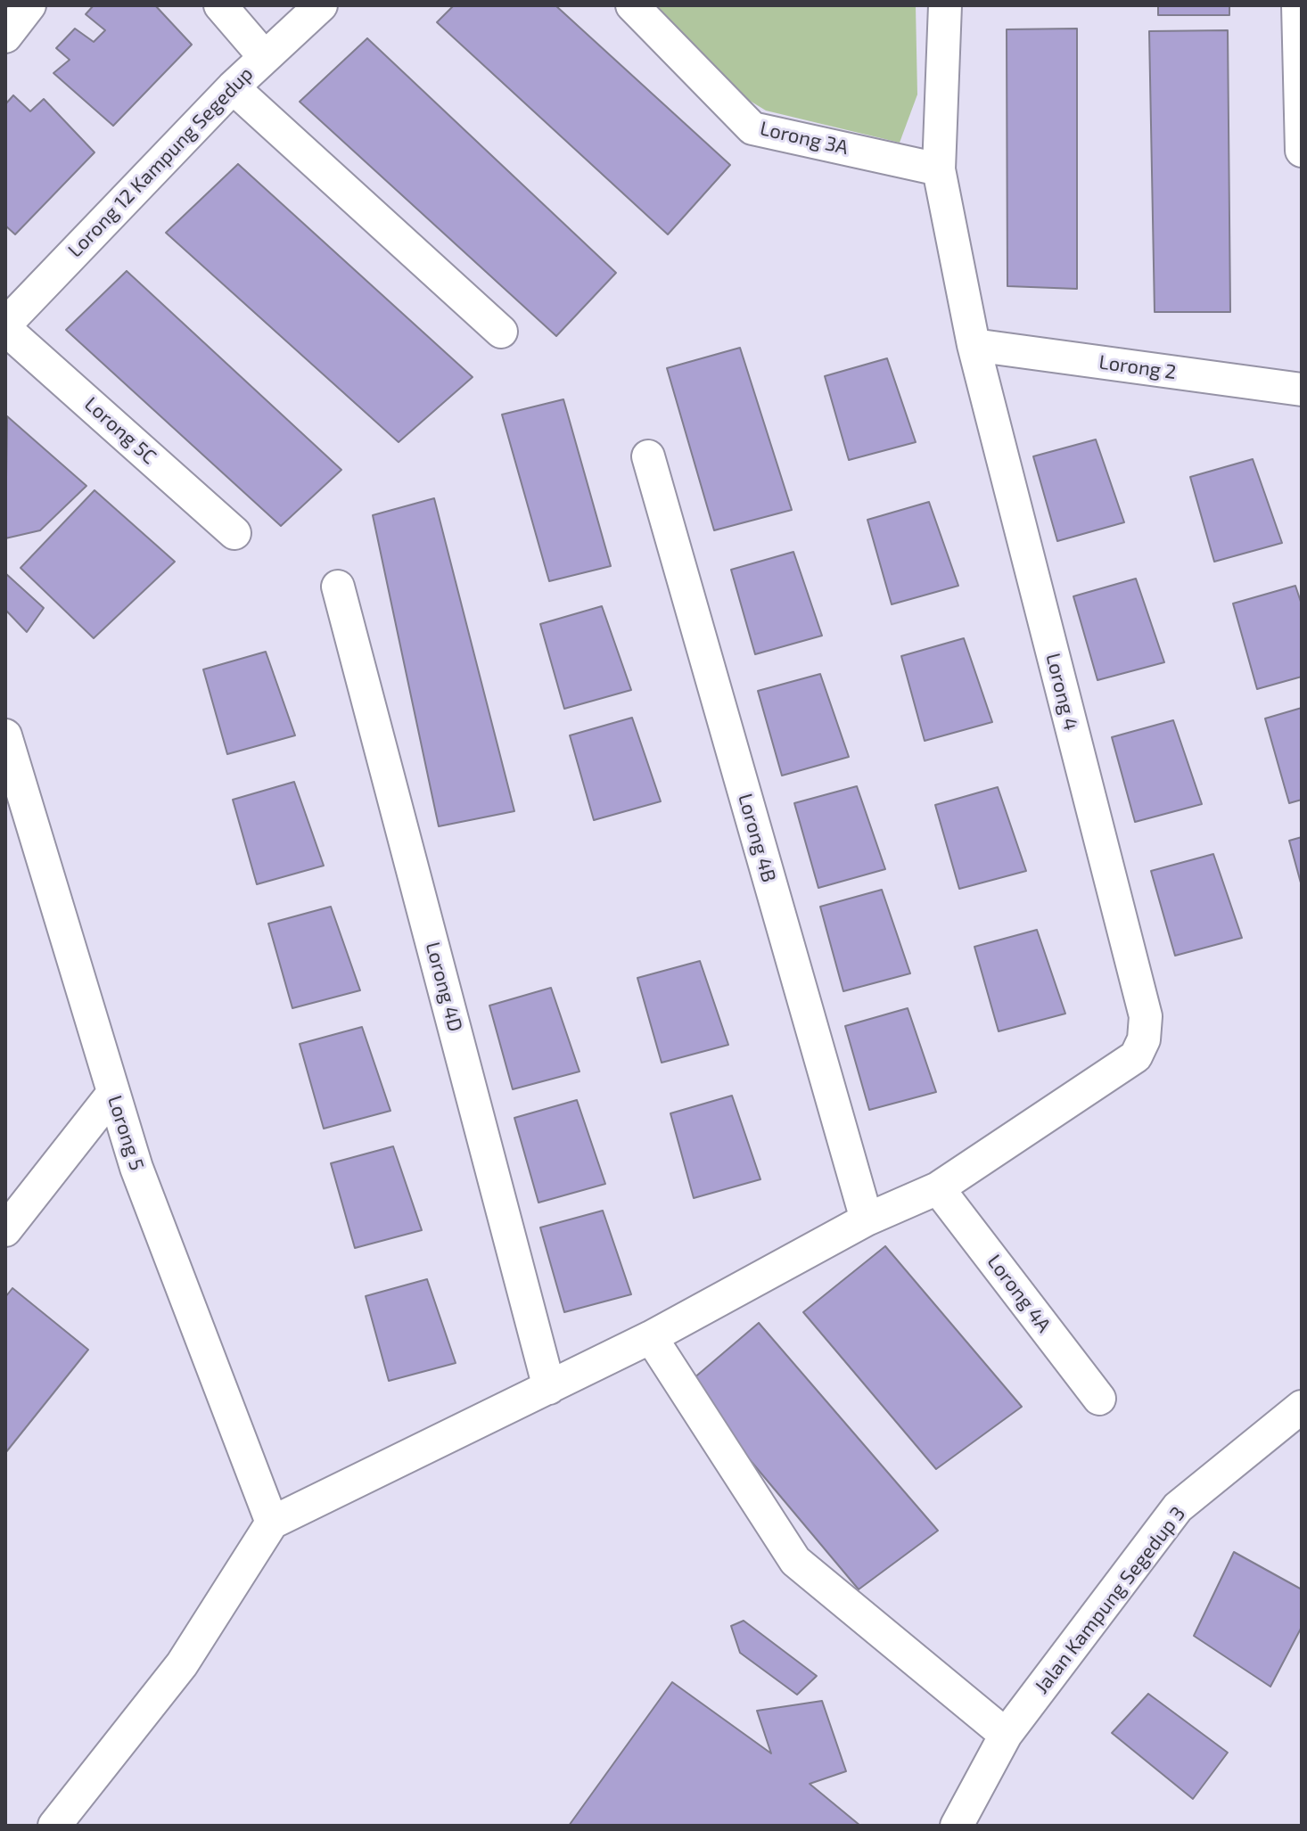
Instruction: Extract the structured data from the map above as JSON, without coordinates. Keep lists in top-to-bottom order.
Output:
{
  "streets": {
    "street": [
      "Lorong 3A",
      "Lorong 12 Kampung Segedup",
      "Lorong 2",
      "Lorong 5C",
      "Lorong 4",
      "Lorong 4B",
      "Lorong 4D",
      "Lorong 5",
      "Lorong 4A",
      "Jalan Kampung Segedup 3"
    ]
  },
  "crossings": [
    ["Lorong 3A", "Lorong 4"],
    ["Lorong 12 Kampung Segedup", "Lorong 5C"],
    ["Lorong 2", "Lorong 4"],
    ["Lorong 4", "Lorong 4A"]
  ]
}
